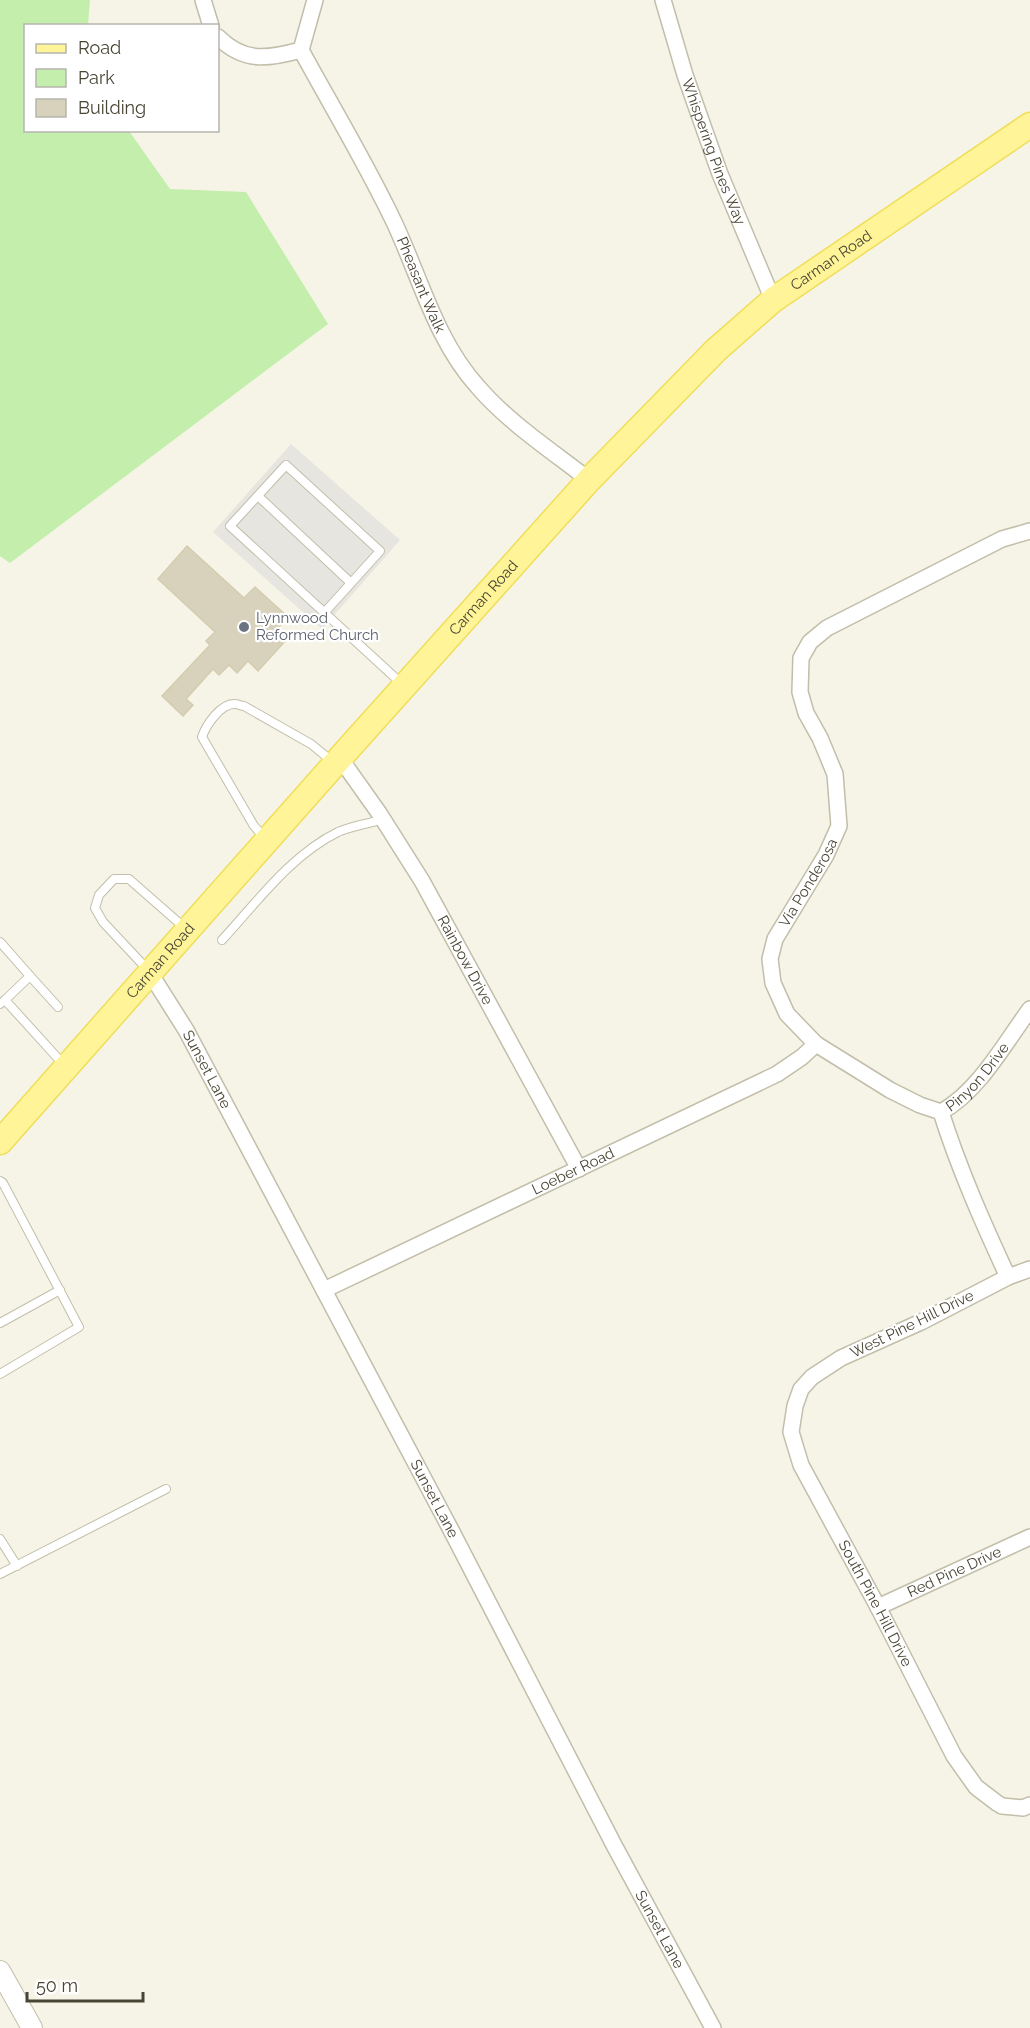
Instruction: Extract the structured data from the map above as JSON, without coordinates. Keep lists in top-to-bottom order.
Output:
{
  "streets": {
    "main road": ["Carman Road"],
    "street": [
      "Whispering Pines Way",
      "Pheasant Walk",
      "Via Ponderosa",
      "Rainbow Drive",
      "Sunset Lane",
      "Pinyon Drive",
      "Loeber Road",
      "West Pine Hill Drive",
      "Red Pine Drive",
      "South Pine Hill Drive"
    ]
  },
  "crossings": [
    ["Whispering Pines Way", "Carman Road"],
    ["Carman Road", "Pheasant Walk"],
    ["Carman Road", "Rainbow Drive"],
    ["Carman Road", "Sunset Lane"],
    ["Via Ponderosa", "Pinyon Drive"],
    ["Via Ponderosa", "Loeber Road"],
    ["Rainbow Drive", "Loeber Road"],
    ["Sunset Lane", "Loeber Road"],
    ["West Pine Hill Drive", "South Pine Hill Drive"],
    ["Red Pine Drive", "South Pine Hill Drive"]
  ],
  "places": ["Lynnwood Reformed Church"],
  "legend": ["Road", "Park", "Building"],
  "scale_bar": "50 m"
}
